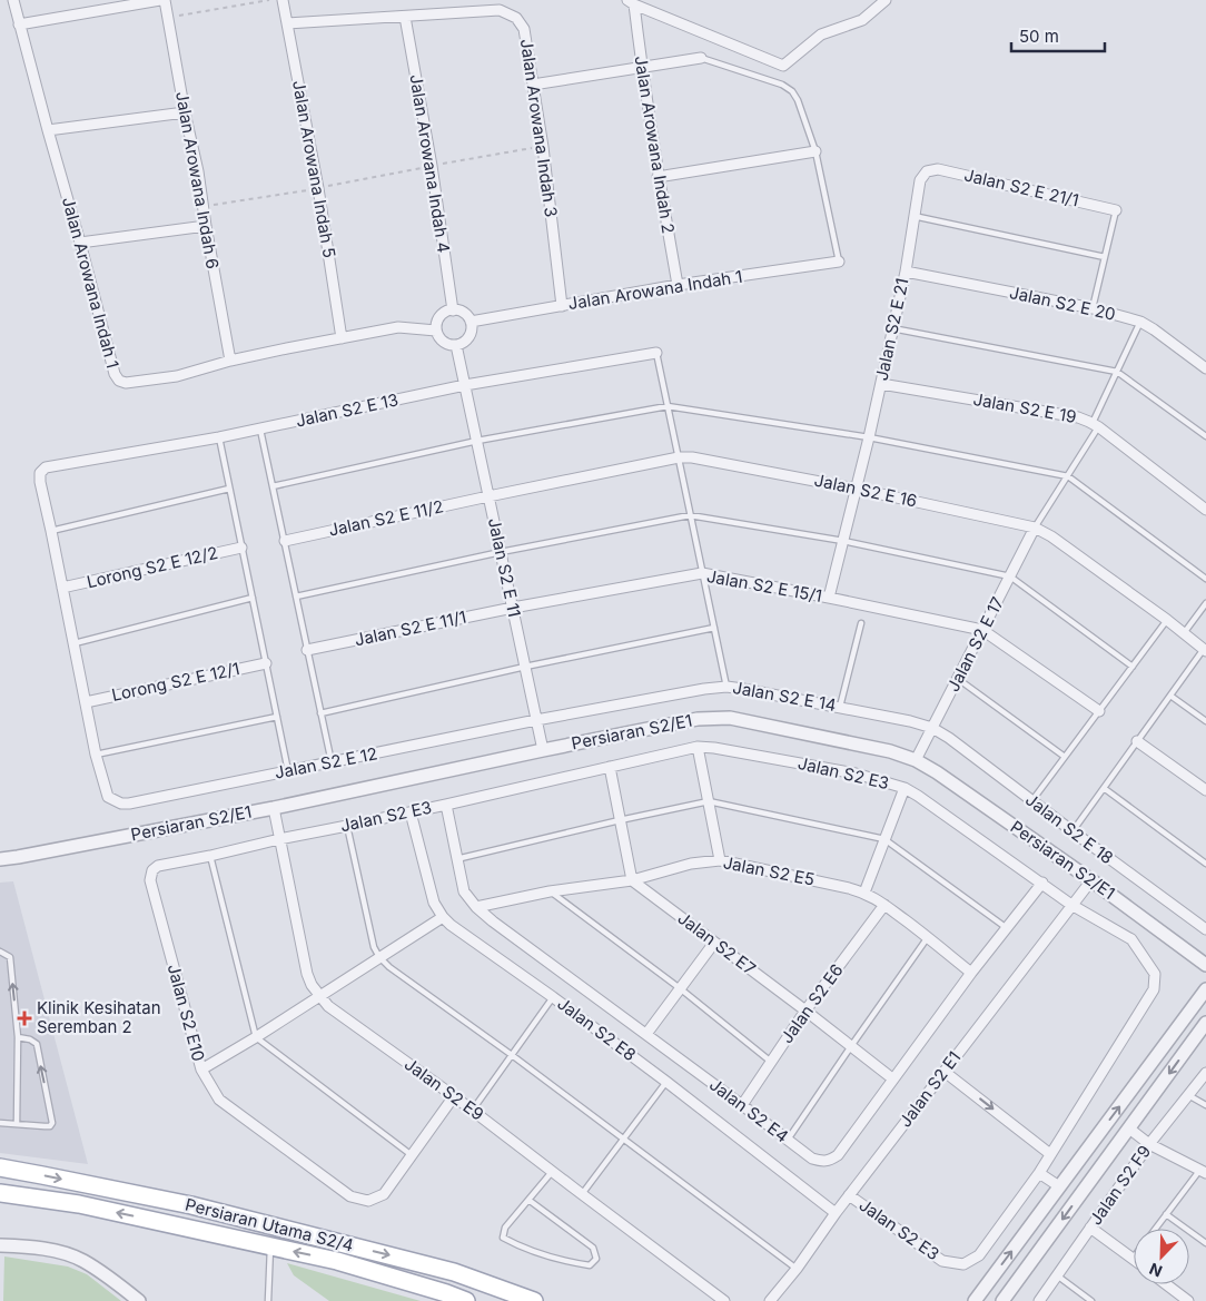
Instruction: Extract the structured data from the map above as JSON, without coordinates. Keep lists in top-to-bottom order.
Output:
{
  "streets": {
    "main road": ["Persiaran Utama S2/4"],
    "street": [
      "Jalan Arowana Indah 3",
      "Jalan Arowana Indah 2",
      "Jalan Arowana Indah 4",
      "Jalan Arowana Indah 5",
      "Jalan Arowana Indah 6",
      "Jalan S2 E 21/1",
      "Jalan Arowana Indah 1",
      "Jalan S2 E 20",
      "Jalan S2 E 21",
      "Jalan S2 E 19",
      "Jalan S2 E 13",
      "Jalan S2 E 16",
      "Jalan S2 E 11/2",
      "Lorong S2 E 12/2",
      "Jalan S2 E 11",
      "Jalan S2 E 15/1",
      "Jalan S2 E 11/1",
      "Jalan S2 E 17",
      "Lorong S2 E 12/1",
      "Jalan S2 E 14",
      "Persiaran S2/E1",
      "Jalan S2 E 12",
      "Jalan S2 E3",
      "Jalan S2 E 18",
      "Jalan S2 E5",
      "Jalan S2 E7",
      "Jalan S2 E6",
      "Jalan S2 E10",
      "Jalan S2 E8",
      "Jalan S2 E9",
      "Jalan S2 E1",
      "Jalan S2 E4",
      "Jalan S2 F9"
    ]
  },
  "crossings": [
    ["Jalan Arowana Indah 3", "Jalan Arowana Indah 4"],
    ["Jalan Arowana Indah 3", "Jalan Arowana Indah 5"],
    ["Jalan Arowana Indah 3", "Jalan Arowana Indah 1"],
    ["Jalan Arowana Indah 2", "Jalan Arowana Indah 1"],
    ["Jalan Arowana Indah 4", "Jalan Arowana Indah 1"],
    ["Jalan Arowana Indah 4", "Jalan S2 E 11"],
    ["Jalan Arowana Indah 5", "Jalan Arowana Indah 1"],
    ["Jalan Arowana Indah 6", "Jalan Arowana Indah 1"],
    ["Jalan S2 E 21/1", "Jalan S2 E 21"],
    ["Jalan Arowana Indah 1", "Jalan S2 E 11"],
    ["Jalan S2 E 20", "Jalan S2 E 21"],
    ["Jalan S2 E 21", "Jalan S2 E 19"],
    ["Jalan S2 E 21", "Jalan S2 E 16"],
    ["Jalan S2 E 21", "Jalan S2 E 15/1"],
    ["Jalan S2 E 13", "Jalan S2 E 11"],
    ["Jalan S2 E 16", "Jalan S2 E 11/2"],
    ["Jalan S2 E 16", "Jalan S2 E 11"],
    ["Jalan S2 E 16", "Jalan S2 E 17"],
    ["Jalan S2 E 11/2", "Jalan S2 E 11"],
    ["Jalan S2 E 11", "Jalan S2 E 15/1"],
    ["Jalan S2 E 11", "Jalan S2 E 11/1"],
    ["Jalan S2 E 11", "Jalan S2 E 14"],
    ["Jalan S2 E 11", "Persiaran S2/E1"],
    ["Jalan S2 E 11", "Jalan S2 E 12"],
    ["Jalan S2 E 15/1", "Jalan S2 E 11/1"],
    ["Jalan S2 E 15/1", "Jalan S2 E 17"],
    ["Jalan S2 E 17", "Jalan S2 E 14"],
    ["Jalan S2 E 17", "Persiaran S2/E1"],
    ["Jalan S2 E 17", "Jalan S2 E 18"],
    ["Jalan S2 E 14", "Jalan S2 E 12"],
    ["Jalan S2 E 14", "Jalan S2 E 18"],
    ["Persiaran S2/E1", "Jalan S2 E9"],
    ["Persiaran S2/E1", "Jalan S2 E1"],
    ["Jalan S2 E3", "Jalan S2 E10"],
    ["Jalan S2 E3", "Jalan S2 E8"],
    ["Jalan S2 E3", "Jalan S2 E9"],
    ["Jalan S2 E3", "Jalan S2 E1"],
    ["Jalan S2 E3", "Jalan S2 E4"],
    ["Jalan S2 E5", "Jalan S2 E7"],
    ["Jalan S2 E5", "Jalan S2 E6"],
    ["Jalan S2 E5", "Jalan S2 E4"],
    ["Jalan S2 E7", "Jalan S2 E6"],
    ["Jalan S2 E7", "Jalan S2 E4"],
    ["Jalan S2 E6", "Jalan S2 E4"],
    ["Jalan S2 E10", "Jalan S2 E9"],
    ["Jalan S2 E8", "Jalan S2 E1"]
  ],
  "places": {
    "health": ["Klinik Kesihatan Seremban 2"]
  },
  "scale_bar": "50 m",
  "north": "bottom left"
}
